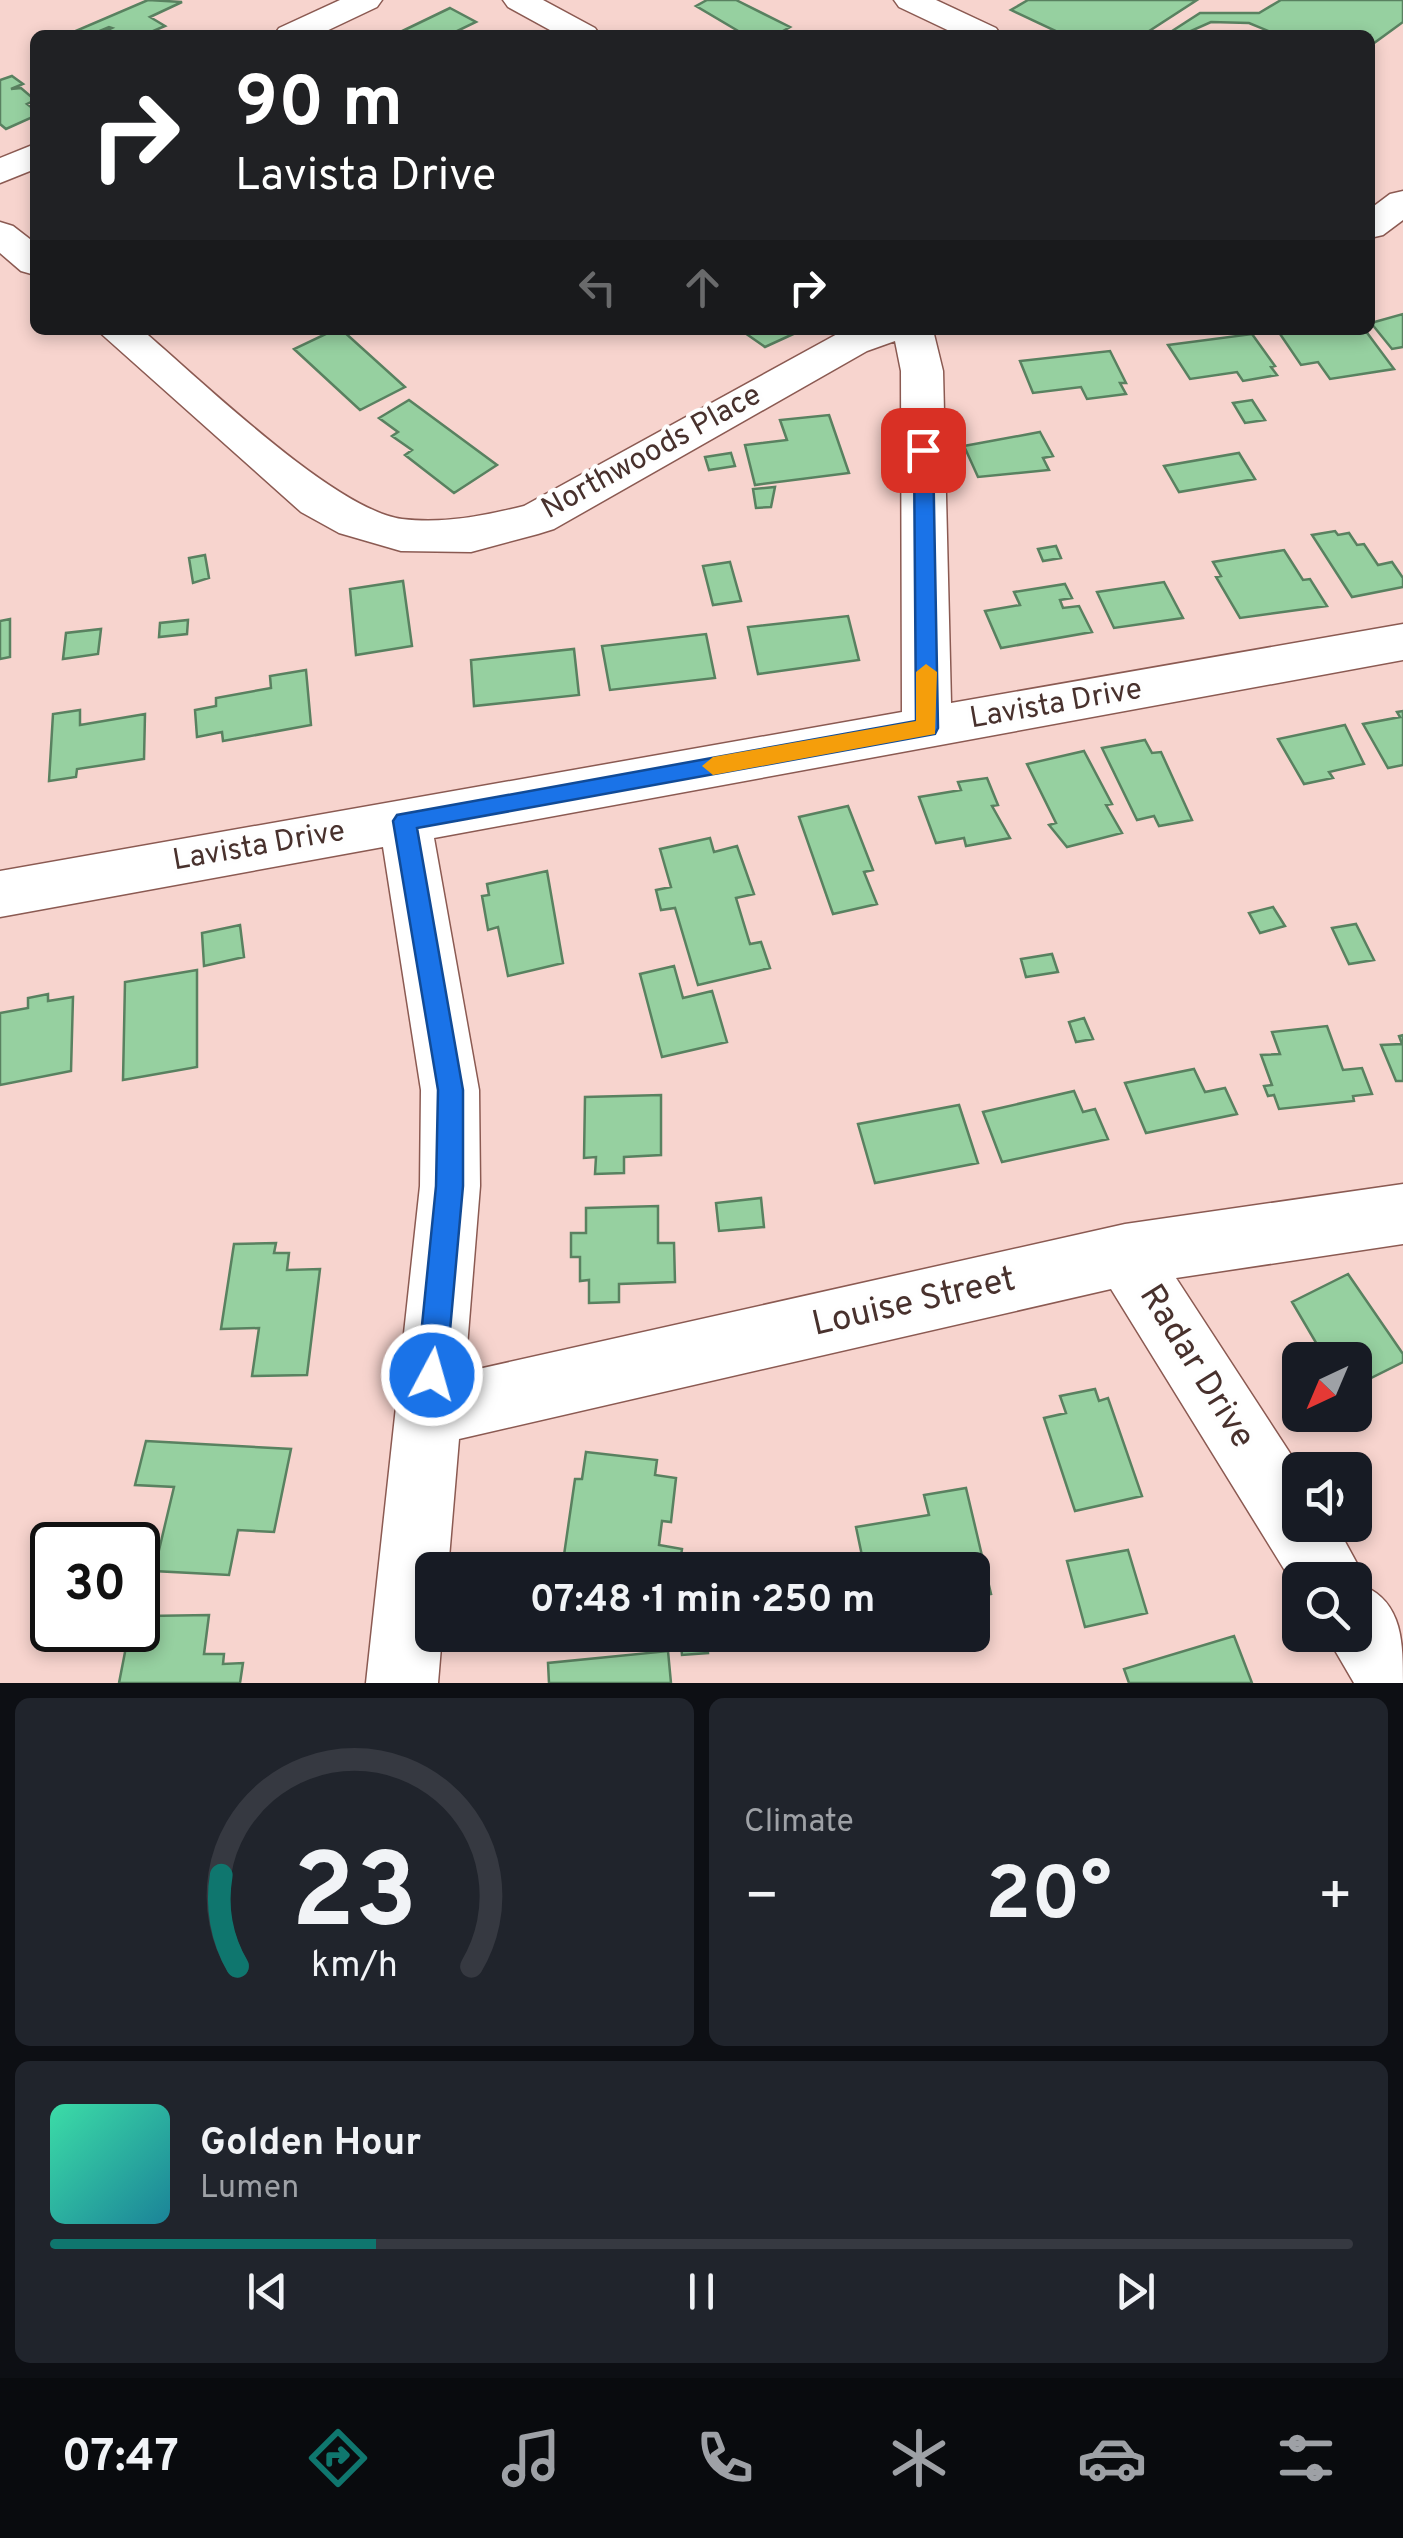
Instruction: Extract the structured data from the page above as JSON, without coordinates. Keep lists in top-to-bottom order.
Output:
{
  "streets": {
    "street": [
      "Northwoods Place",
      "Lavista Drive",
      "Louise Street",
      "Radar Drive"
    ]
  },
  "crossings": [
    ["Louise Street", "Radar Drive"]
  ],
  "north": "bottom left",
  "page": {
    "turn": ["90 m", "Lavista Drive"],
    "limit": "30",
    "trip": "07:48 · 1 min · 250 m",
    "tile": "Climate",
    "heat": ["−", "20°", "+"],
    "song": ["Golden Hour", "Lumen"],
    "tabs": "07:47",
    "gauge": ["23", "km/h"]
  }
}
